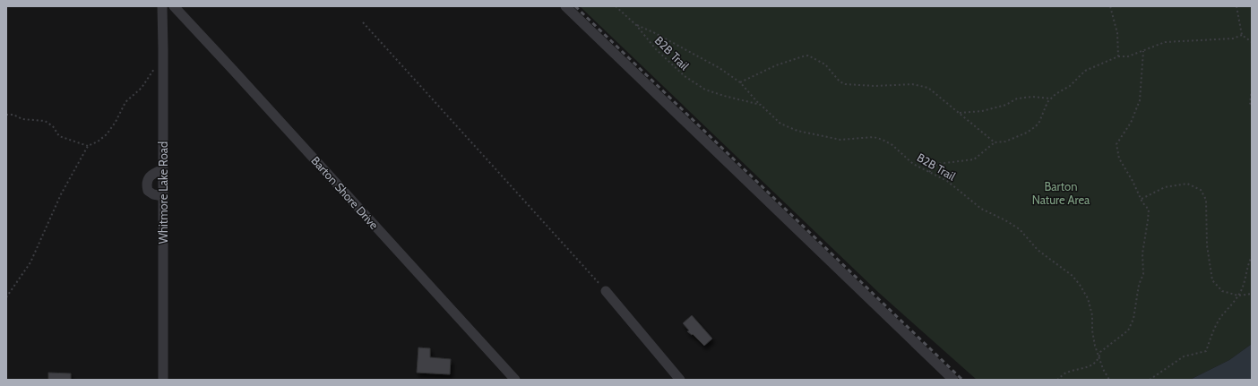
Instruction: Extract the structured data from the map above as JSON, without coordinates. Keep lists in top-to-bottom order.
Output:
{
  "streets": {
    "street": ["Whitmore Lake Road", "Barton Shore Drive"],
    "path": ["B2B Trail"]
  },
  "parks": ["Barton Nature Area"]
}
